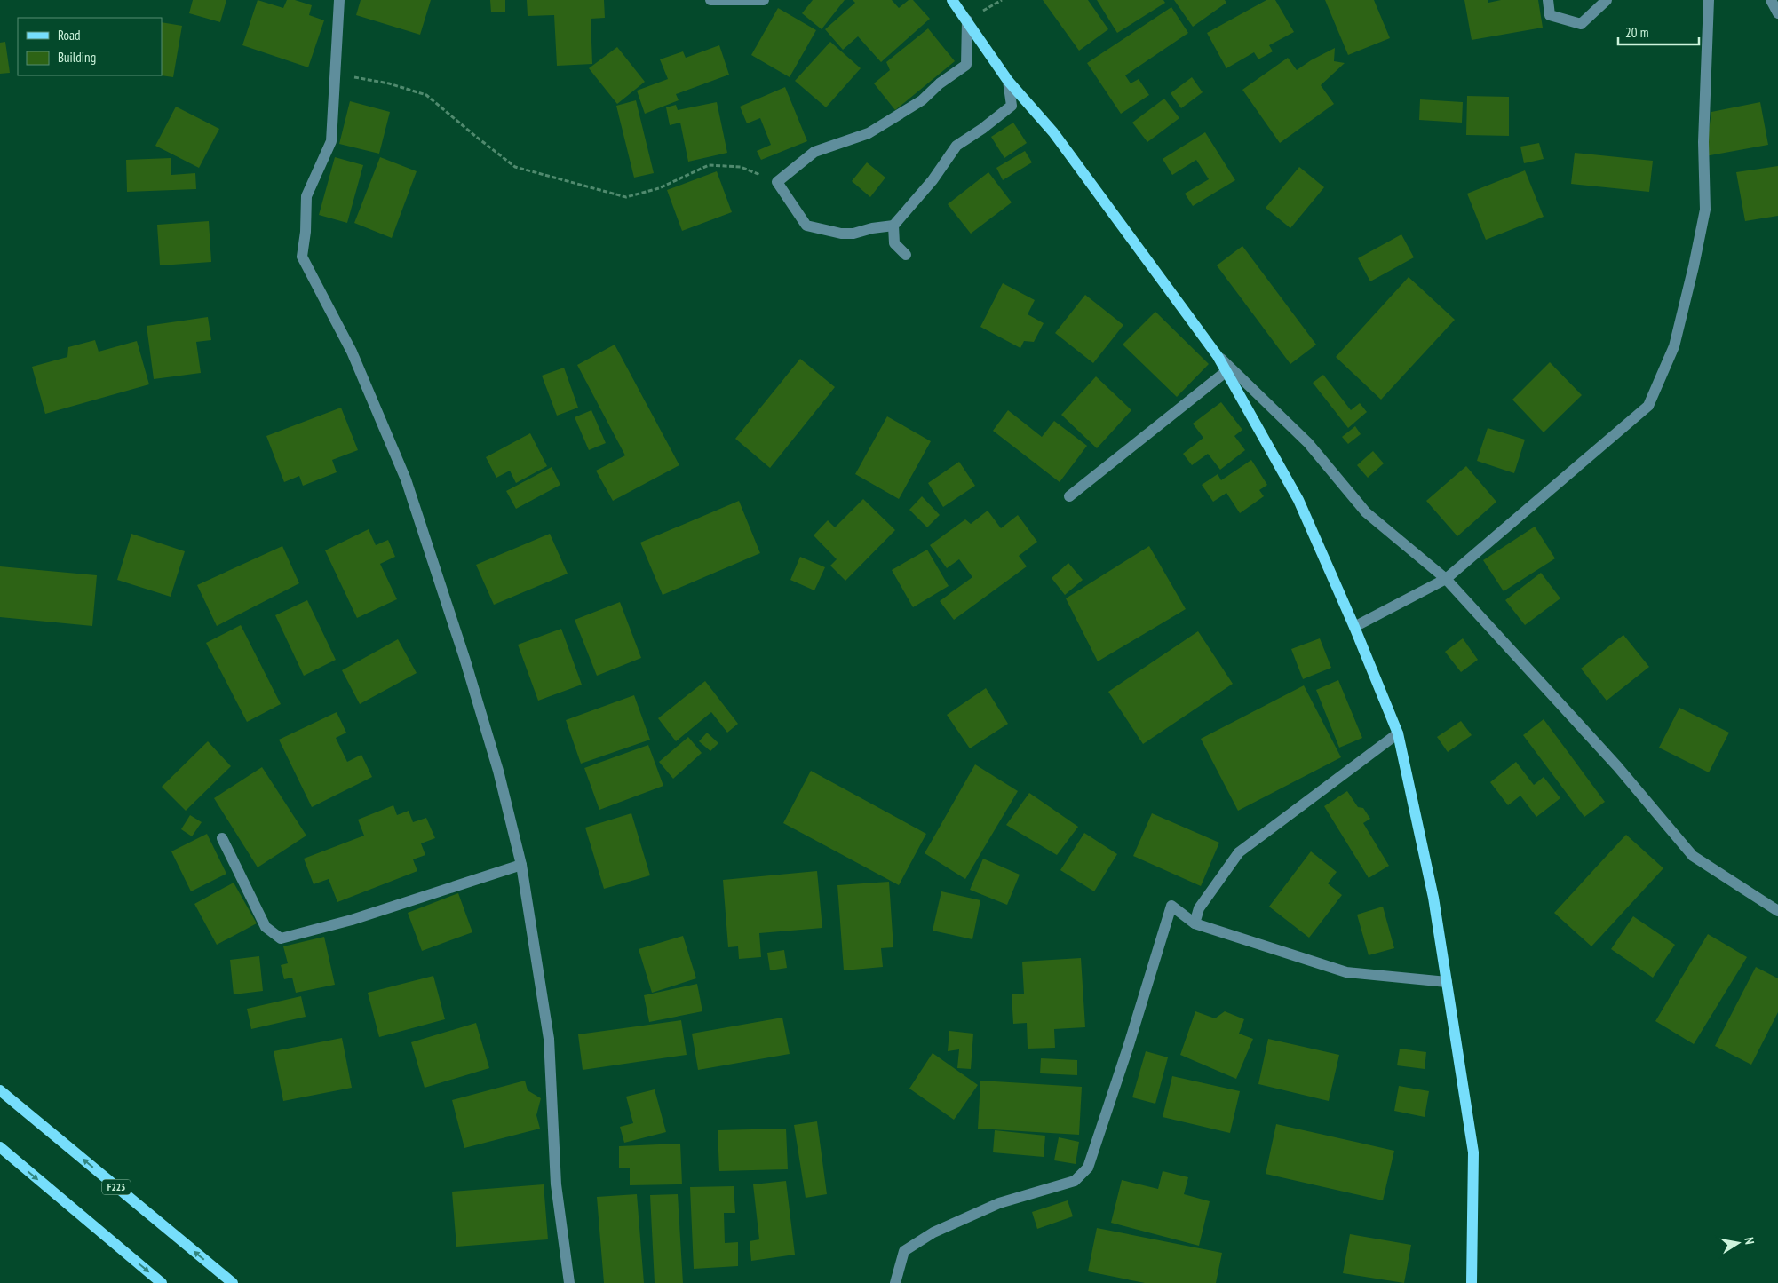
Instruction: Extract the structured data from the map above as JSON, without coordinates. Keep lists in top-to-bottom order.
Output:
{
  "streets": {
    "main road": ["F223"]
  },
  "legend": ["Road", "Building"],
  "scale_bar": "20 m",
  "north": "right"
}
